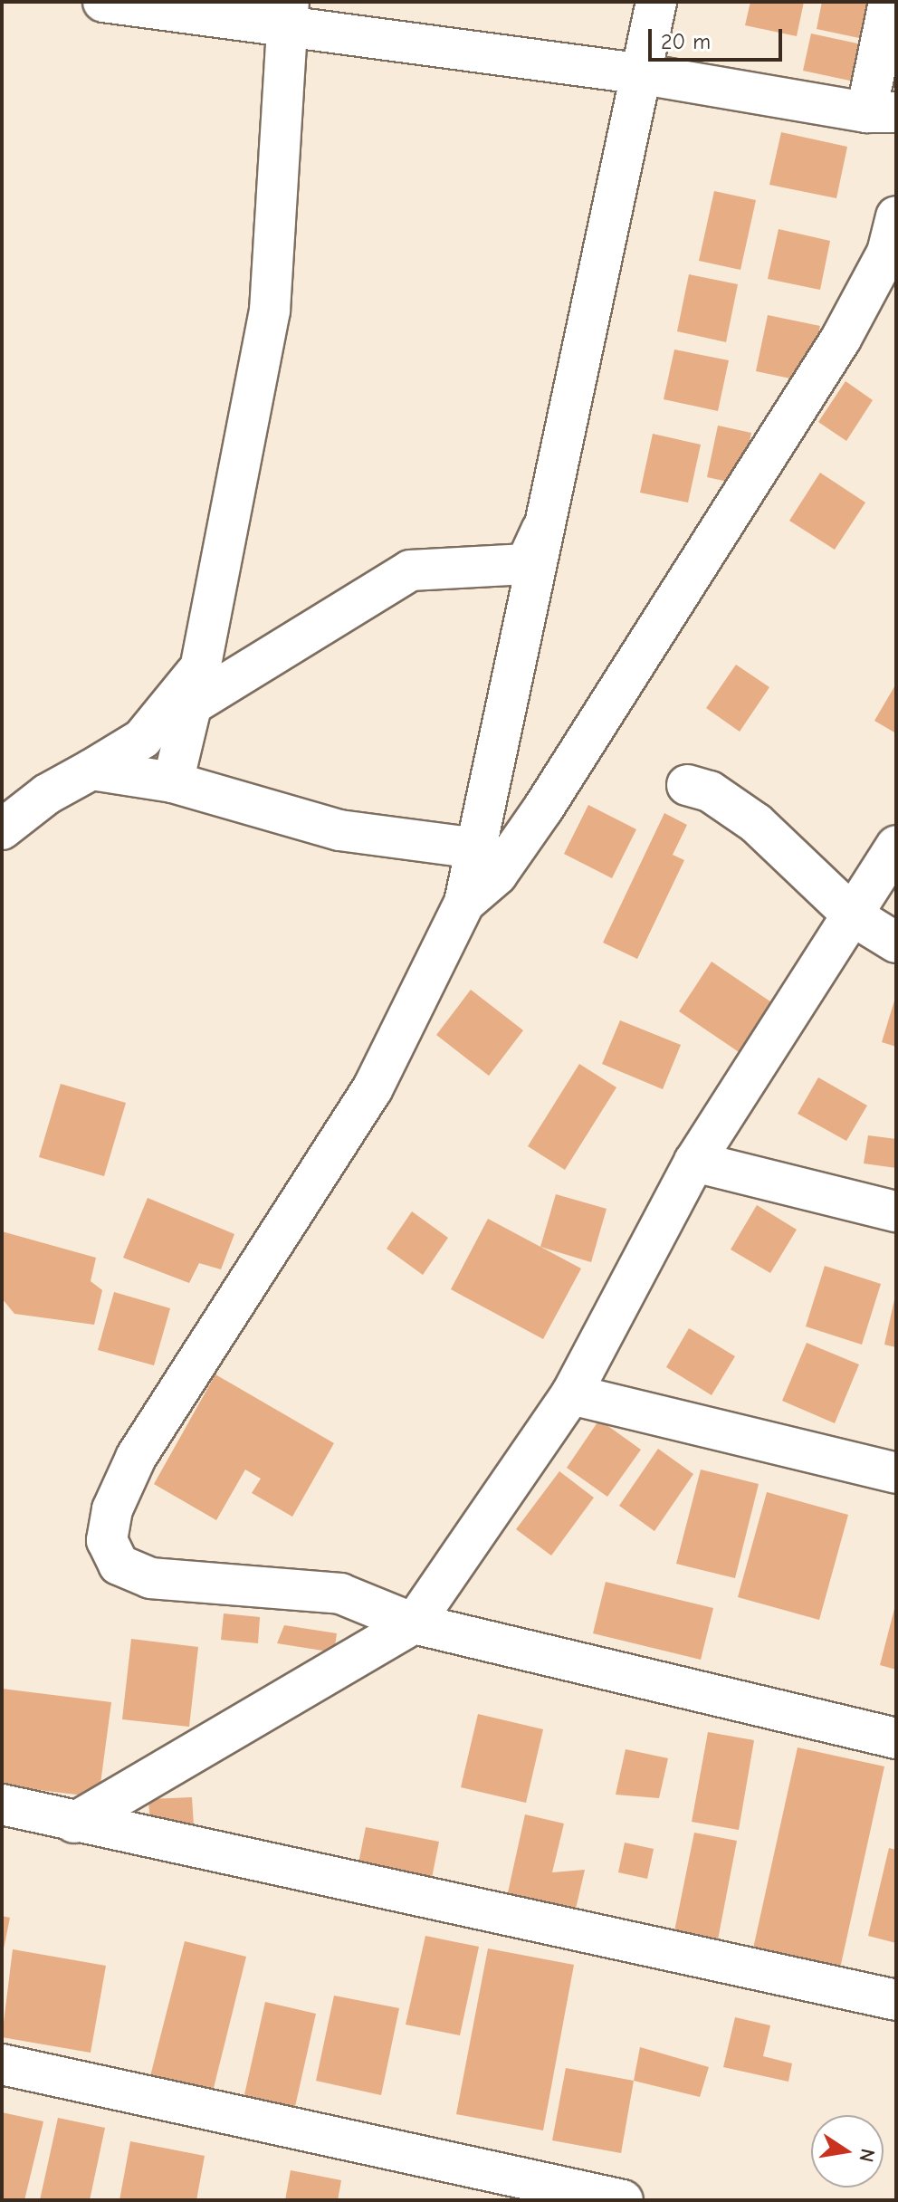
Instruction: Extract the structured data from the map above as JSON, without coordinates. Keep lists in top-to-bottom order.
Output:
{
  "scale_bar": "20 m",
  "north": "right"
}
